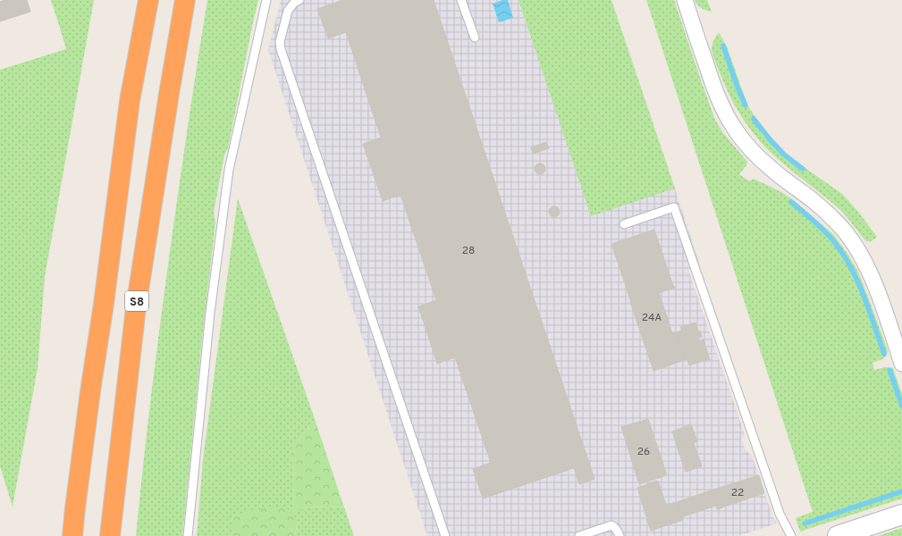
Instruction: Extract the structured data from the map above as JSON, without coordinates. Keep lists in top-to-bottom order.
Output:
{
  "streets": {
    "highway": ["S8"]
  },
  "house_numbers": [
    "28",
    "24A",
    "26",
    "22"
  ]
}
